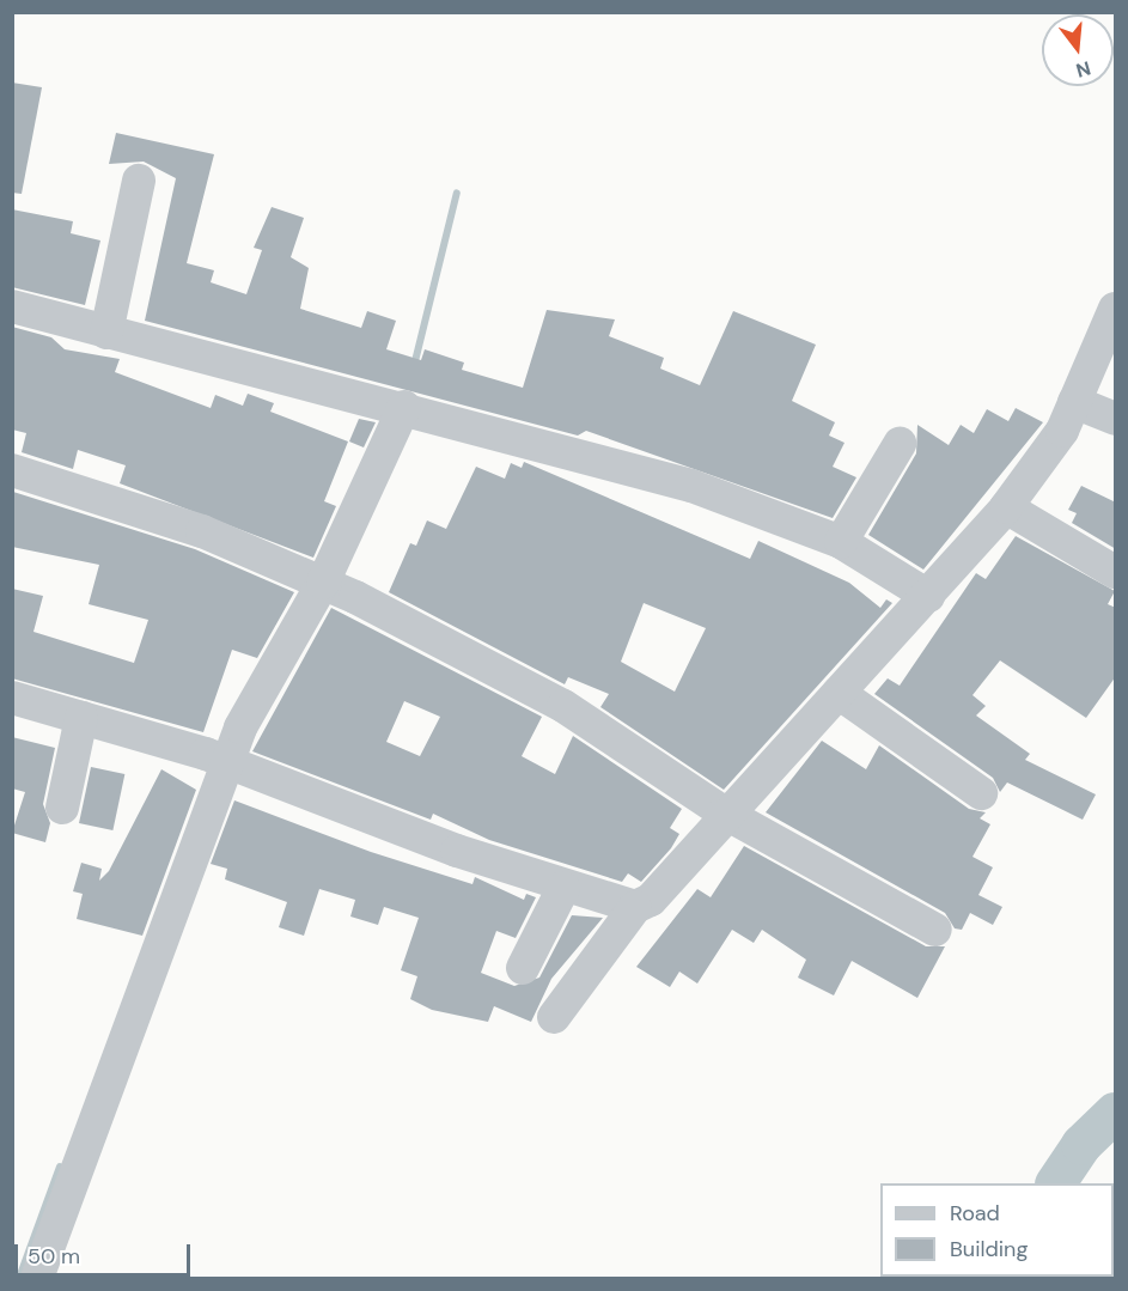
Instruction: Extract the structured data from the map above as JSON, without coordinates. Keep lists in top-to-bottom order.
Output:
{
  "legend": ["Road", "Building"],
  "scale_bar": "50 m",
  "north": "bottom"
}
